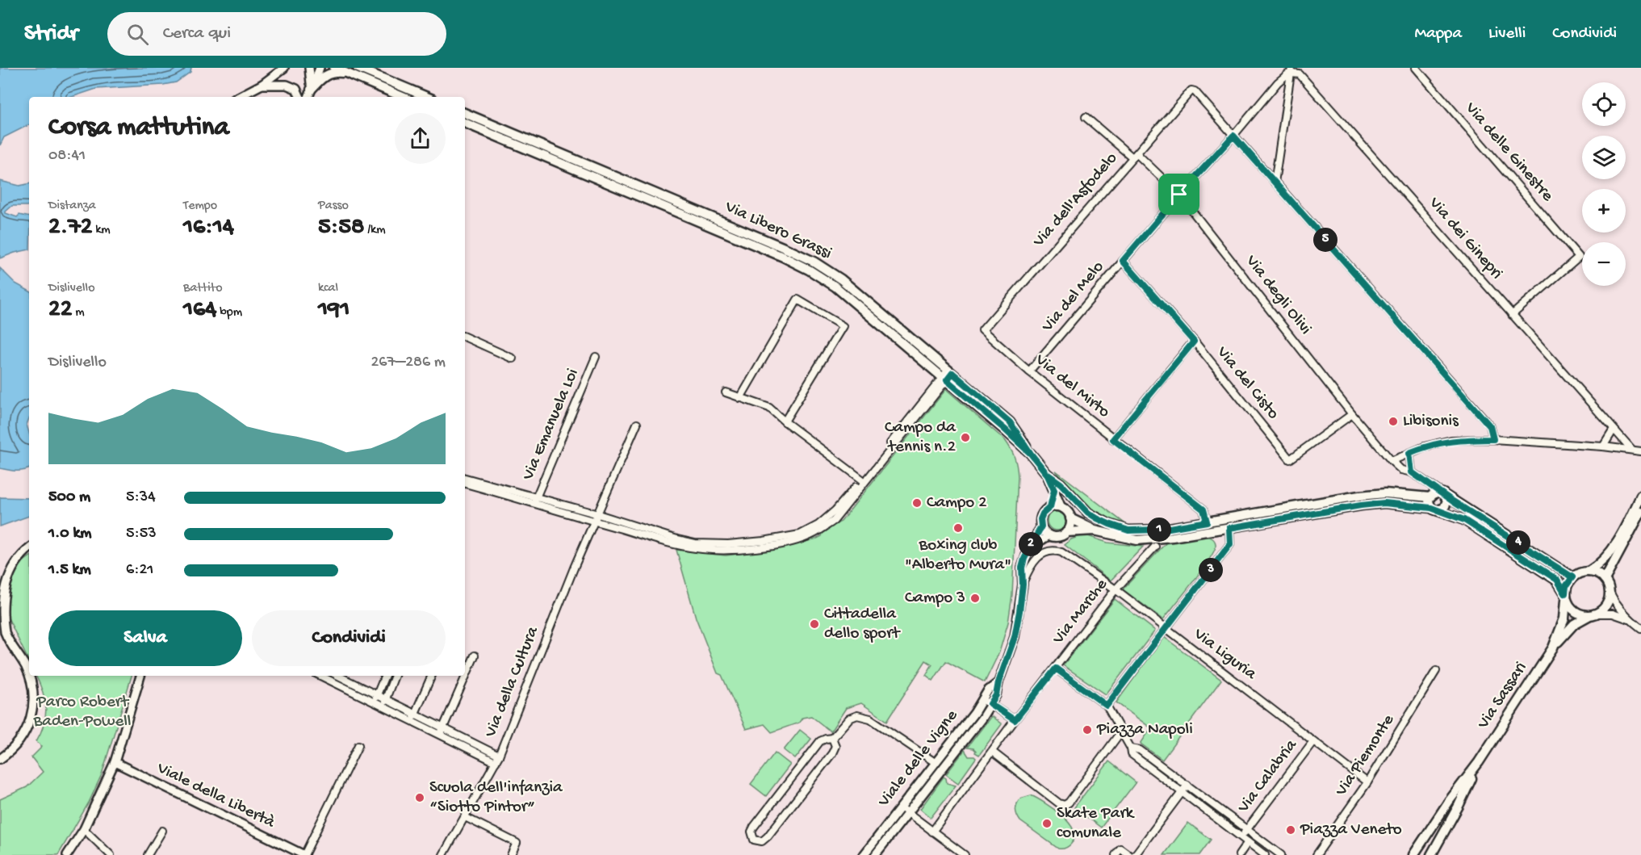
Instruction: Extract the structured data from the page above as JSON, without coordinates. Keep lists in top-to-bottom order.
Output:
{
  "streets": {
    "main road": ["Via Libero Grassi", "Via Sassari"],
    "street": [
      "Via delle Ginestre",
      "Via dell'Asfodelo",
      "Via dei Ginepri",
      "Via degli Olivi",
      "Via del Melo",
      "Via del Cisto",
      "Via del Mirto",
      "Via Emanuela Loi",
      "Via Marche",
      "Via Liguria",
      "Via della Cultura",
      "Via Piemonte",
      "Viale delle Vigne",
      "Via Calabria",
      "Viale della Libertà"
    ]
  },
  "crossings": [
    ["Via delle Ginestre", "Via dei Ginepri"],
    ["Via dell'Asfodelo", "Via degli Olivi"],
    ["Via dell'Asfodelo", "Via del Melo"],
    ["Via dell'Asfodelo", "Via del Mirto"],
    ["Via dei Ginepri", "Via del Melo"],
    ["Via degli Olivi", "Via del Melo"],
    ["Via degli Olivi", "Via del Cisto"],
    ["Via del Melo", "Via del Cisto"],
    ["Via del Melo", "Via del Mirto"],
    ["Via Marche", "Via Liguria"],
    ["Via Liguria", "Via Piemonte"],
    ["Via Liguria", "Viale delle Vigne"],
    ["Via Liguria", "Via Calabria"]
  ],
  "parks": ["Parco Robert Baden-Powell"],
  "places": [
    "Libisonis",
    "Campo da tennis n.2",
    "Campo 2",
    "Boxing club \"Alberto Mura\"",
    "Campo 3",
    "Cittadella dello sport",
    "Piazza Napoli",
    "Scuola dell'infanzia “Siotto Pintor”",
    "Skate Park comunale",
    "Piazza Veneto"
  ],
  "page": {
    "header": "Stridr",
    "search": "Cerca qui",
    "nav": ["Mappa", "Livelli", "Condividi"],
    "map_buttons": ["+", "−"],
    "heading": ["Corsa mattutina", "08:41"],
    "stats": [
      ["Distanza", "2.72 km"],
      ["Tempo", "16:14"],
      ["Passo", "5:58 /km"],
      ["Dislivello", "22 m"],
      ["Battito", "164 bpm"],
      ["kcal", "191"]
    ],
    "pins": [
      "5",
      "1",
      "4",
      "2",
      "3"
    ],
    "chart": ["Dislivello", "267–286 m"],
    "list": [
      {
        "name": "500 m",
        "note": "5:34"
      },
      {
        "name": "1.0 km",
        "note": "5:53"
      },
      {
        "name": "1.5 km",
        "note": "6:21"
      }
    ],
    "buttons": ["Salva", "Condividi"]
  }
}
